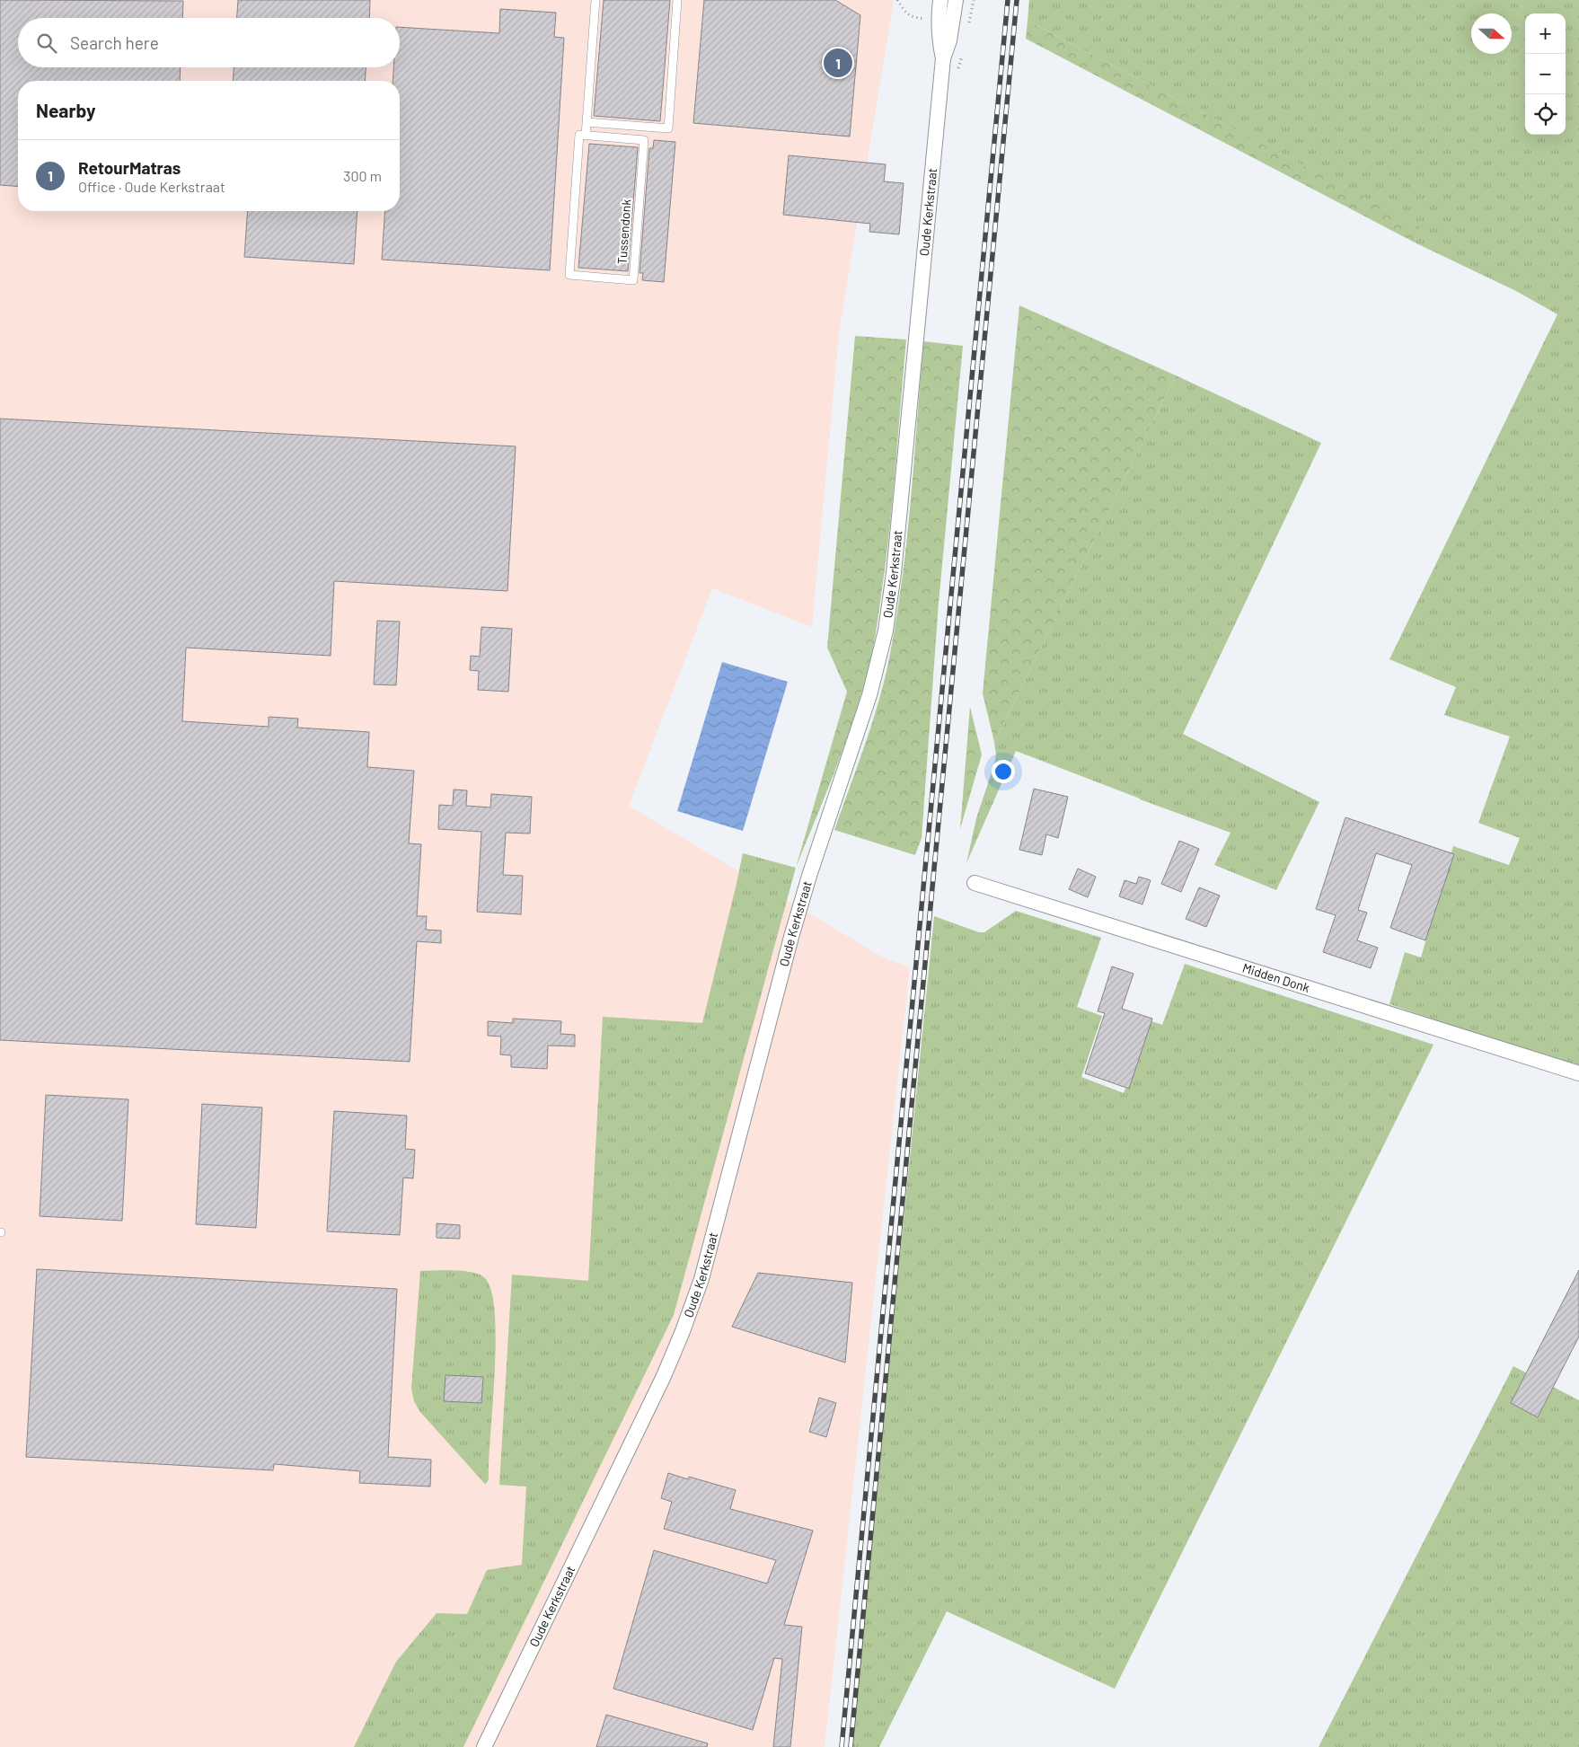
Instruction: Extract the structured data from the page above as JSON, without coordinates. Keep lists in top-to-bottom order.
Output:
{
  "streets": {
    "street": ["Oude Kerkstraat", "Midden Donk"],
    "lane": ["Tussendonk"]
  },
  "north": "right",
  "page": {
    "map_buttons": ["+", "−"],
    "search": "Search here",
    "pins": "1",
    "heading": "Nearby",
    "list": [
      {
        "mark": "1",
        "name": "RetourMatras",
        "note": "Office · Oude Kerkstraat",
        "value": "300 m"
      }
    ]
  }
}
